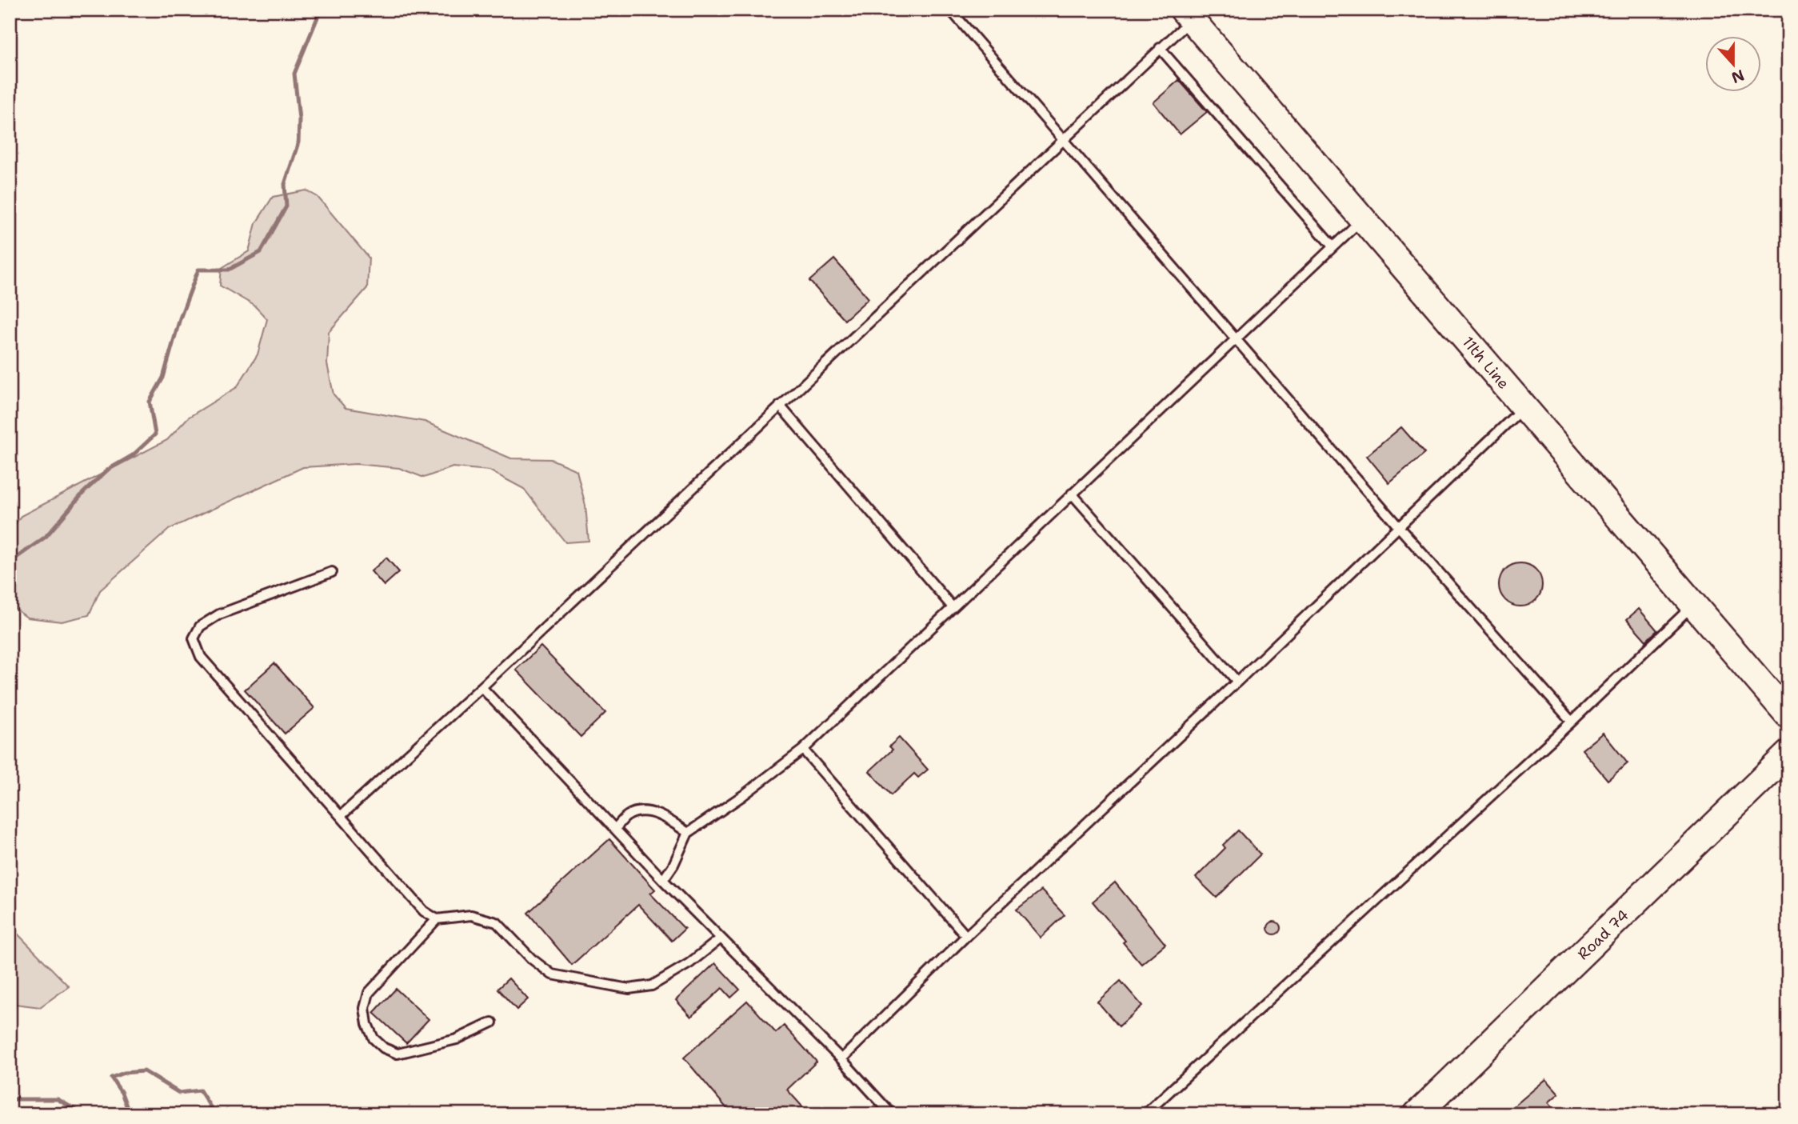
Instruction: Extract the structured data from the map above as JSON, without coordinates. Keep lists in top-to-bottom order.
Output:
{
  "streets": {
    "main road": ["11th Line", "Road 74"]
  },
  "north": "bottom"
}
